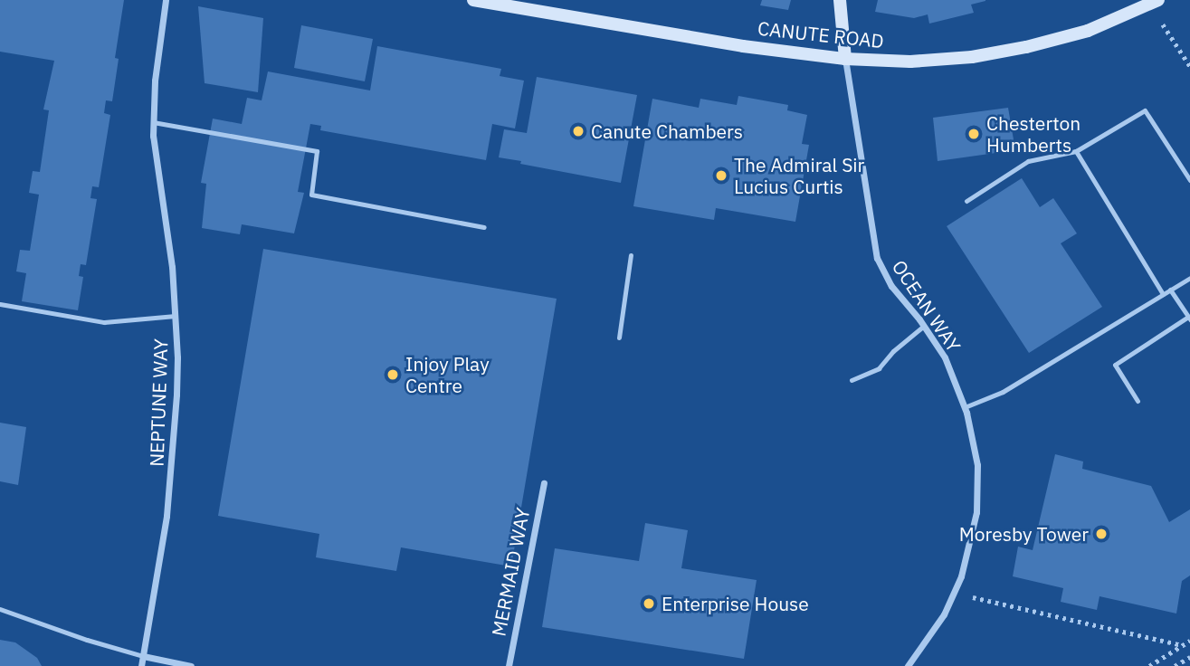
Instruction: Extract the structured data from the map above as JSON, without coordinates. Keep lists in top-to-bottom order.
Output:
{
  "streets": {
    "main road": ["CANUTE ROAD"],
    "street": ["OCEAN WAY", "NEPTUNE WAY", "MERMAID WAY"]
  },
  "crossings": [
    ["CANUTE ROAD", "OCEAN WAY"]
  ],
  "places": [
    "Canute Chambers",
    "Chesterton Humberts",
    "The Admiral Sir Lucius Curtis",
    "Injoy Play Centre",
    "Moresby Tower",
    "Enterprise House"
  ]
}
